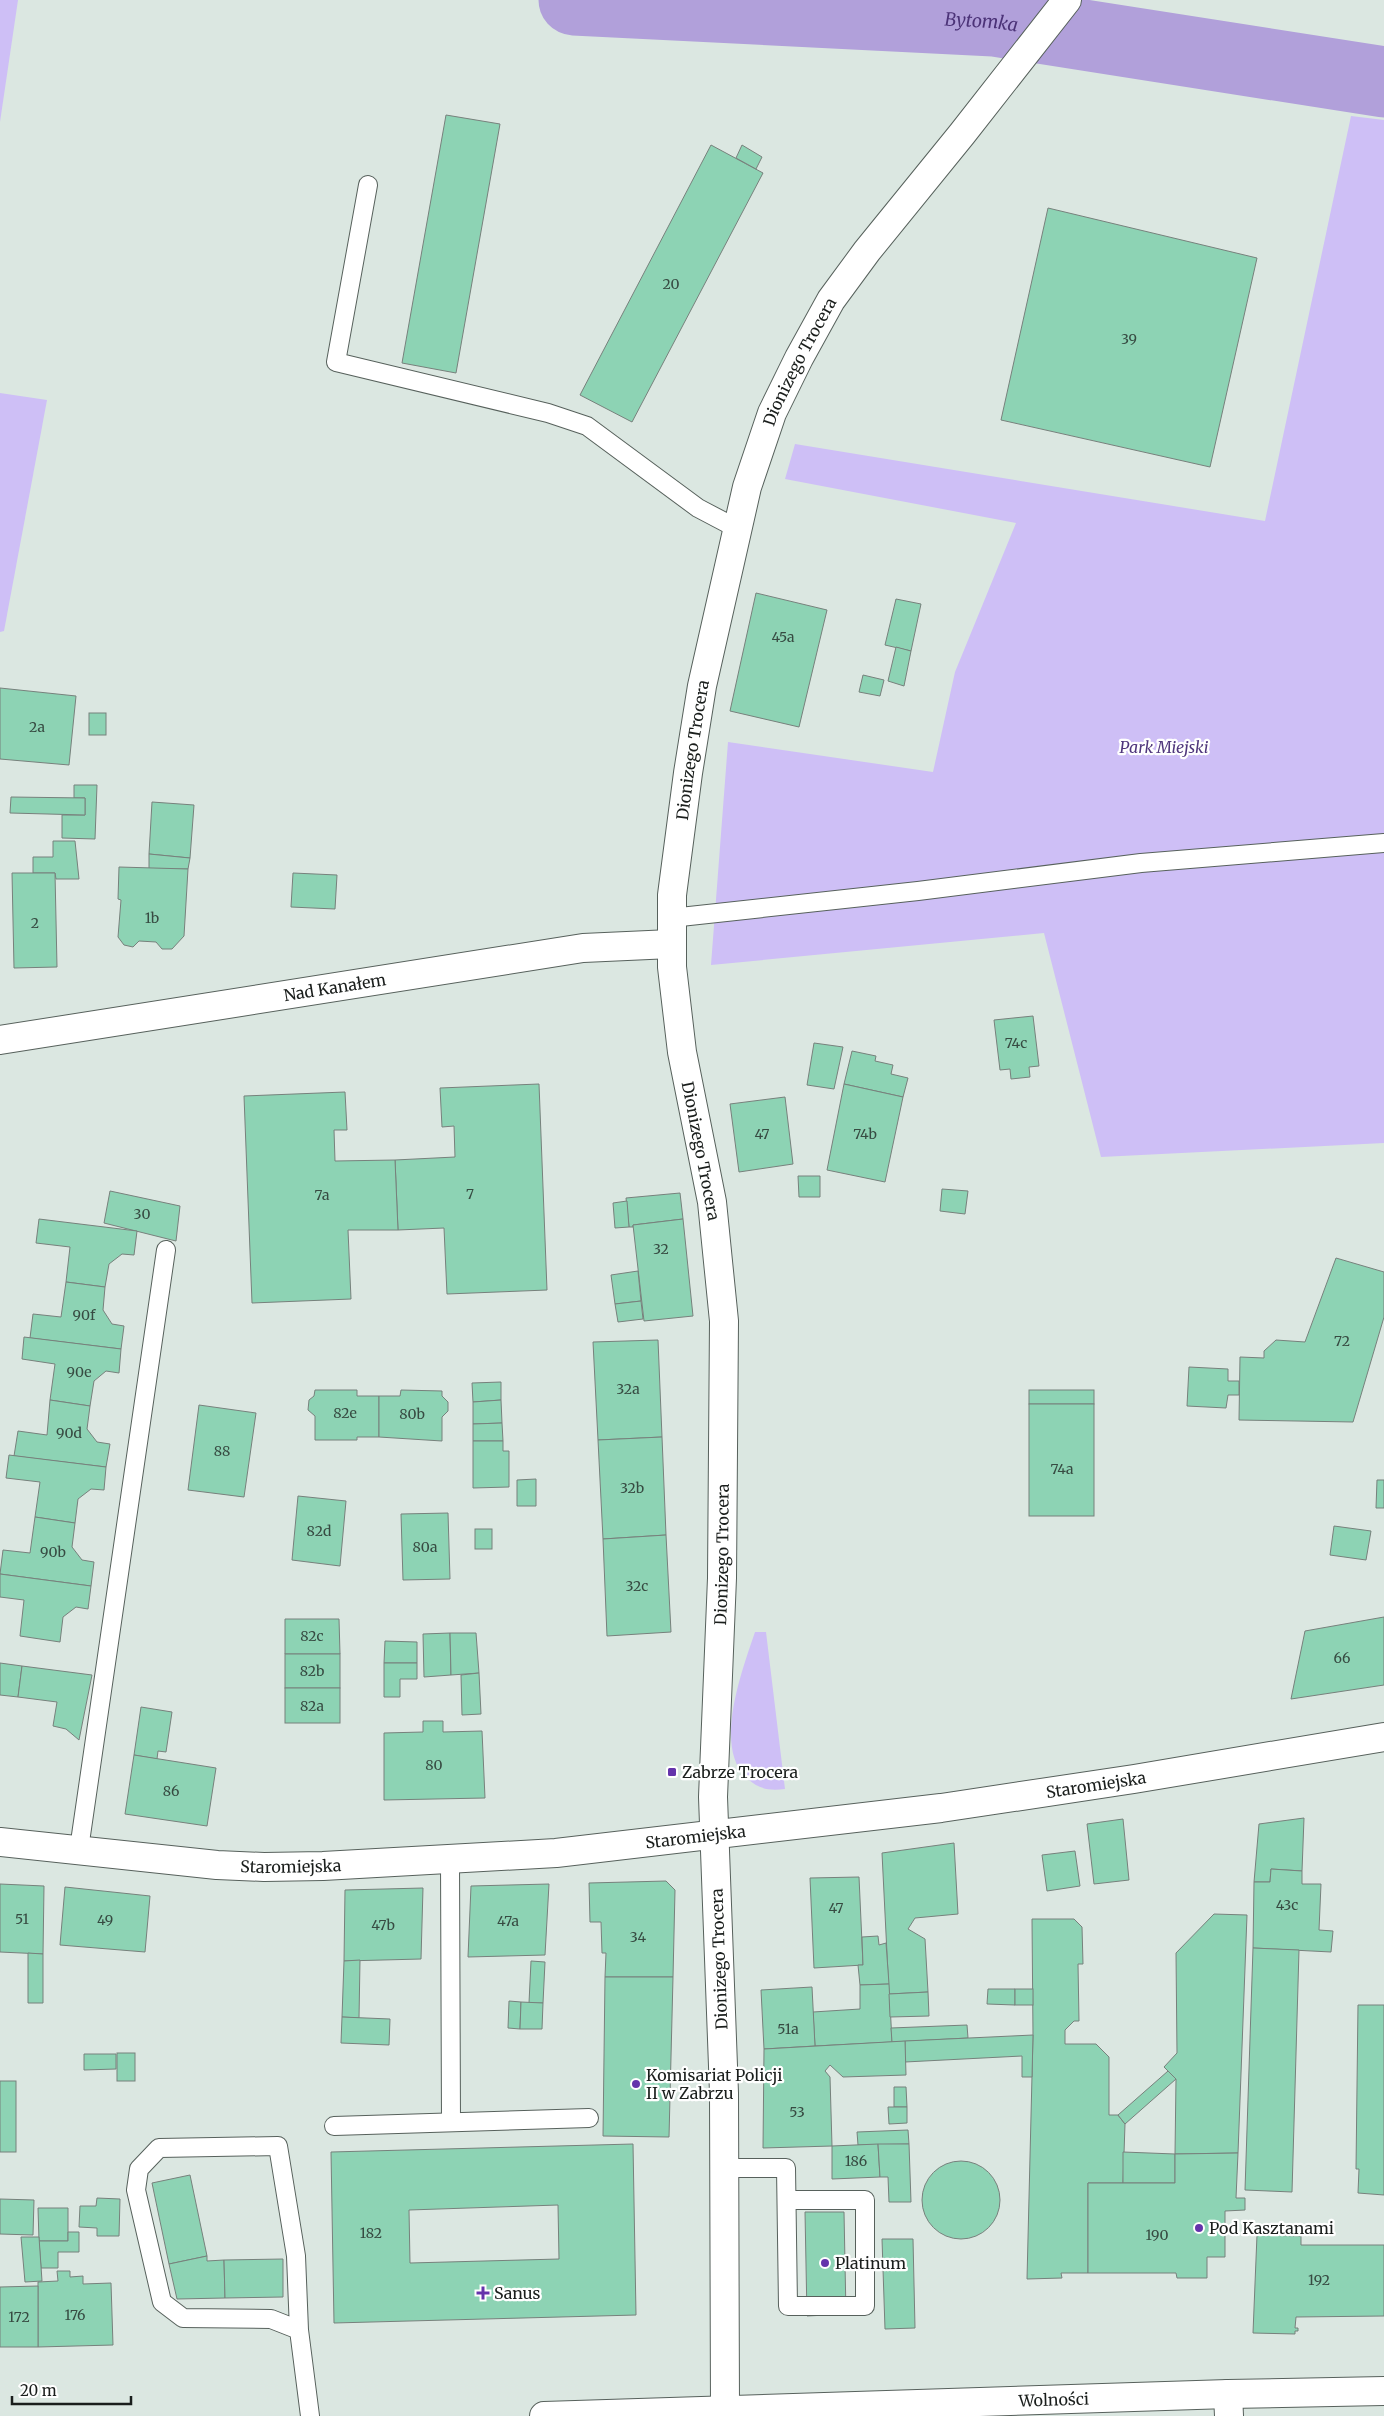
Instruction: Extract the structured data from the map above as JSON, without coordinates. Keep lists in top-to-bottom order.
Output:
{
  "streets": {
    "street": [
      "Dionizego Trocera",
      "Nad Kanałem",
      "Staromiejska",
      "Wolności"
    ]
  },
  "crossings": [
    ["Dionizego Trocera", "Nad Kanałem"],
    ["Dionizego Trocera", "Staromiejska"],
    ["Dionizego Trocera", "Wolności"]
  ],
  "water": ["Bytomka"],
  "parks": ["Park Miejski"],
  "places": {
    "transit": ["Zabrze Trocera"],
    "other": ["Komisariat Policji II w Zabrzu", "Pod Kasztanami", "Platinum"],
    "health": ["Sanus"]
  },
  "house_numbers": [
    "20",
    "39",
    "45a",
    "2a",
    "1b",
    "2",
    "74c",
    "47",
    "74b",
    "7",
    "7a",
    "30",
    "32",
    "90f",
    "72",
    "90e",
    "32a",
    "82e",
    "80b",
    "90d",
    "88",
    "74a",
    "32b",
    "82d",
    "80a",
    "90b",
    "32c",
    "82c",
    "66",
    "82b",
    "82a",
    "80",
    "86",
    "43c",
    "47",
    "51",
    "49",
    "47a",
    "47b",
    "34",
    "51a",
    "53",
    "186",
    "182",
    "190",
    "192",
    "176",
    "172"
  ],
  "scale_bar": "20 m"
}
